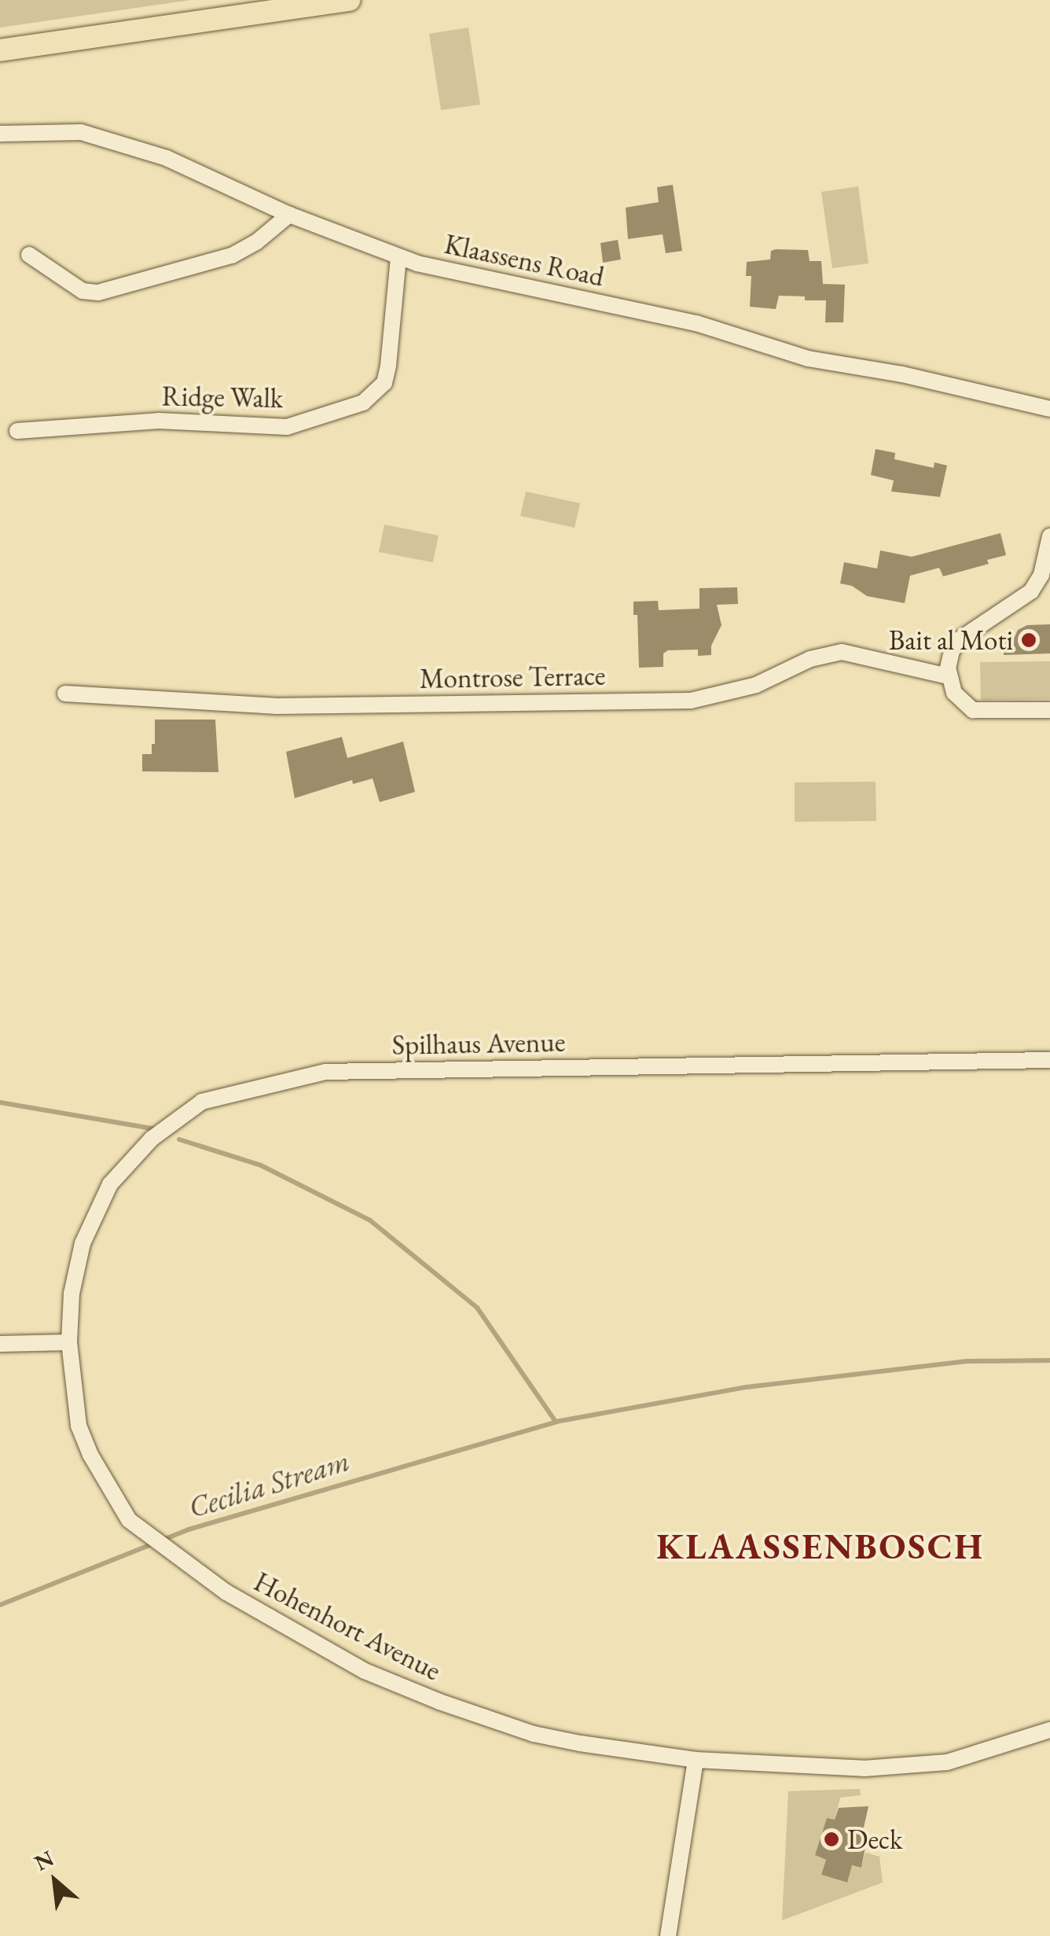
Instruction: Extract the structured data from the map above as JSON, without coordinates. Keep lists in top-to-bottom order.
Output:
{
  "streets": {
    "street": [
      "Klaassens Road",
      "Ridge Walk",
      "Montrose Terrace",
      "Spilhaus Avenue",
      "Hohenhort Avenue"
    ]
  },
  "crossings": [
    ["Klaassens Road", "Ridge Walk"],
    ["Spilhaus Avenue", "Hohenhort Avenue"]
  ],
  "districts": ["KLAASSENBOSCH"],
  "water": ["Cecilia Stream"],
  "places": ["Bait al Moti", "Deck"],
  "north": "top left"
}
